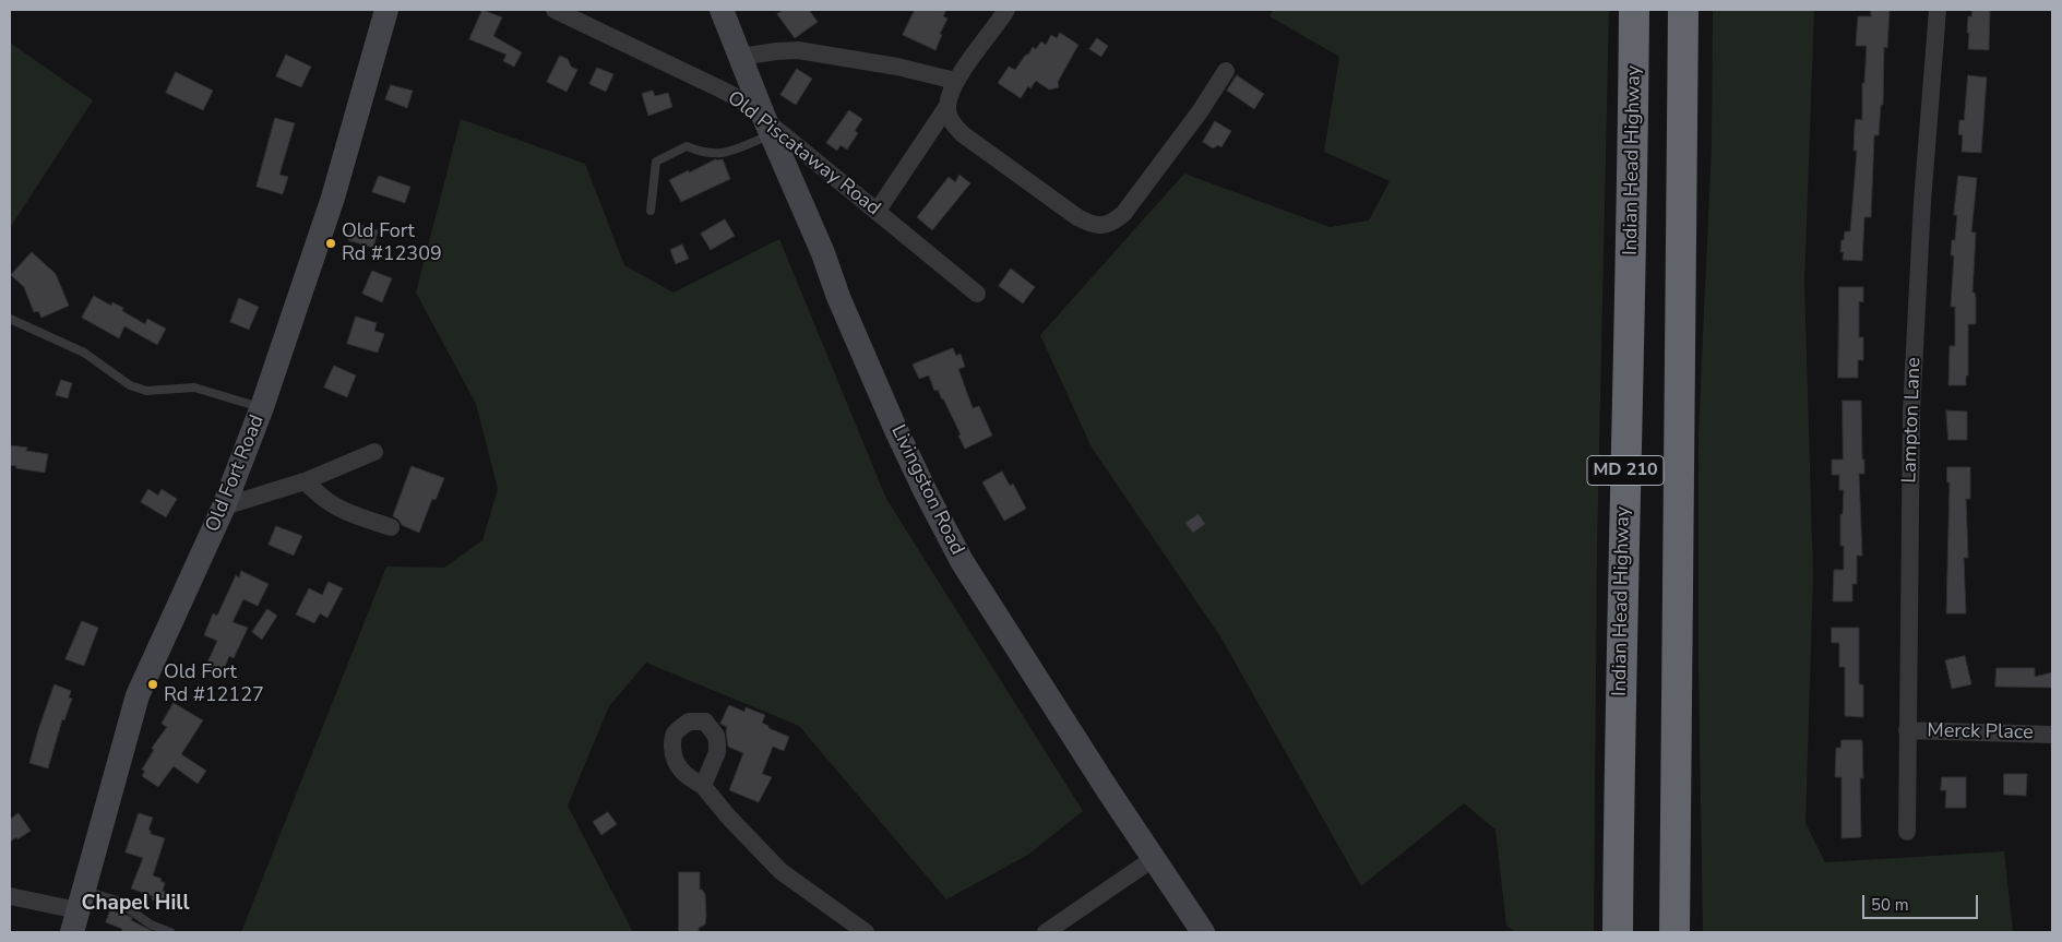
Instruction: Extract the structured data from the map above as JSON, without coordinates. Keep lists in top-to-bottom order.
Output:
{
  "streets": {
    "highway": ["Indian Head Highway", "MD 210"],
    "main road": ["Old Fort Road", "Livingston Road"],
    "street": ["Old Piscataway Road", "Lampton Lane", "Merck Place"]
  },
  "crossings": [
    ["Old Piscataway Road", "Livingston Road"],
    ["Lampton Lane", "Merck Place"]
  ],
  "districts": ["Chapel Hill"],
  "places": ["Old Fort Rd #12309", "Old Fort Rd #12127"],
  "scale_bar": "50 m"
}
